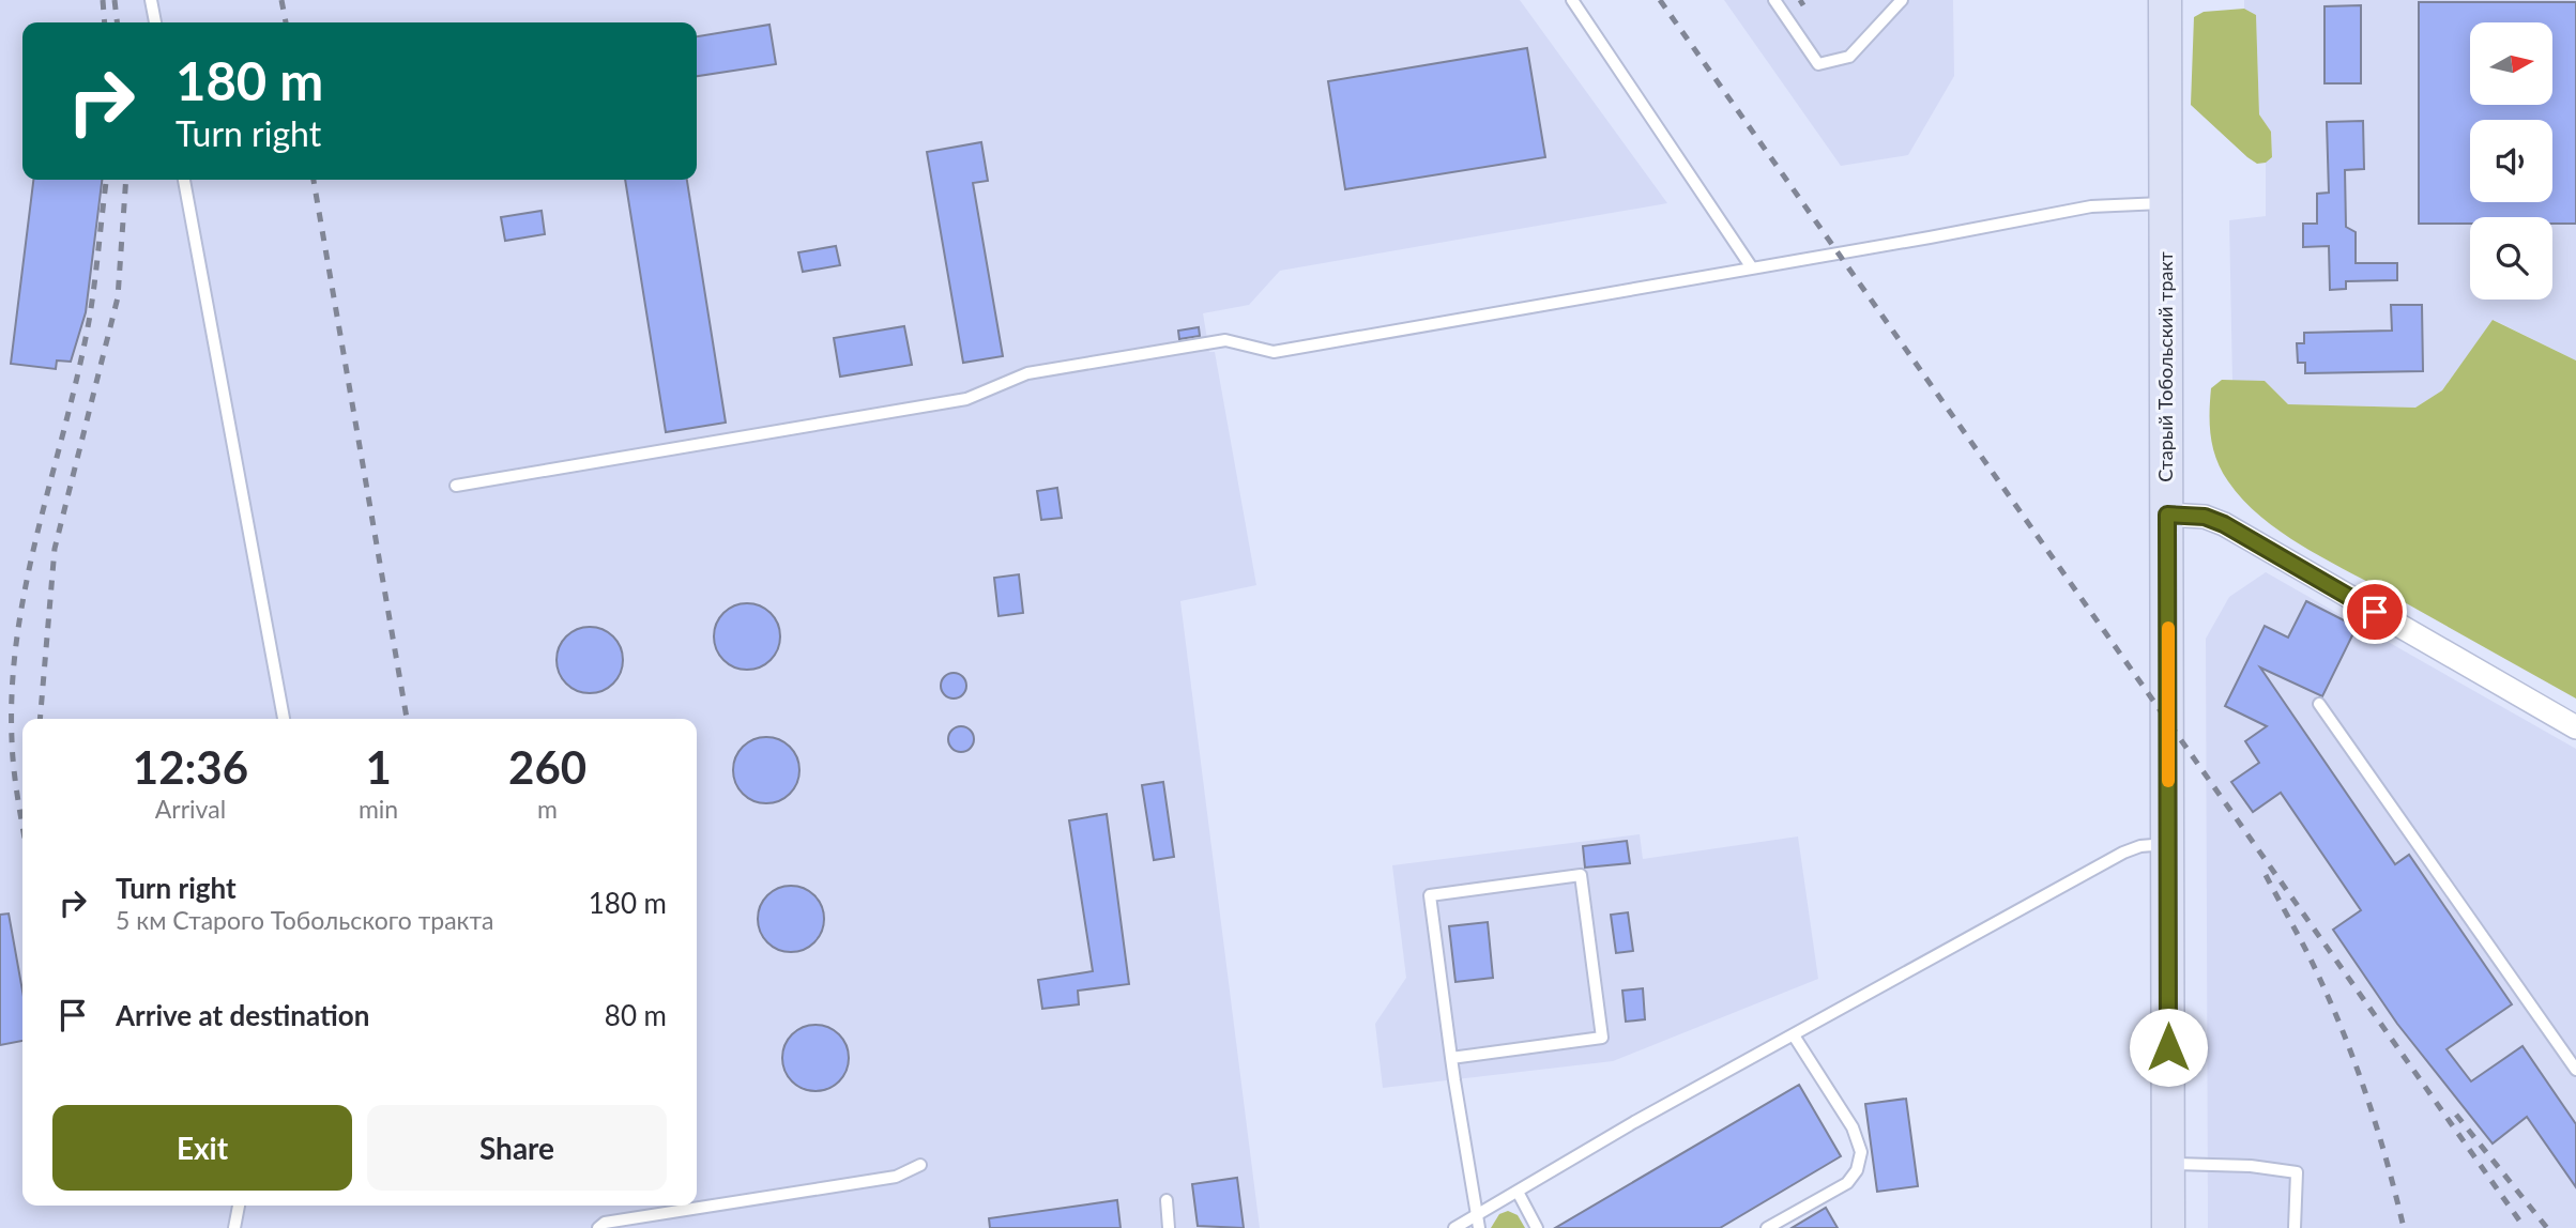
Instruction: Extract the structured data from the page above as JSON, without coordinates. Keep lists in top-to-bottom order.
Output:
{
  "streets": {
    "street": ["Старый Тобольский тракт"]
  },
  "north": "right",
  "page": {
    "turn": ["180 m", "Turn right"],
    "eta": [
      "12:36",
      "Arrival",
      "1",
      "min",
      "260",
      "m"
    ],
    "list": [
      {
        "name": "Turn right",
        "note": "5 км Старого Тобольского тракта",
        "value": "180 m"
      },
      {
        "name": "Arrive at destination",
        "value": "80 m"
      }
    ],
    "buttons": ["Exit", "Share"]
  }
}
